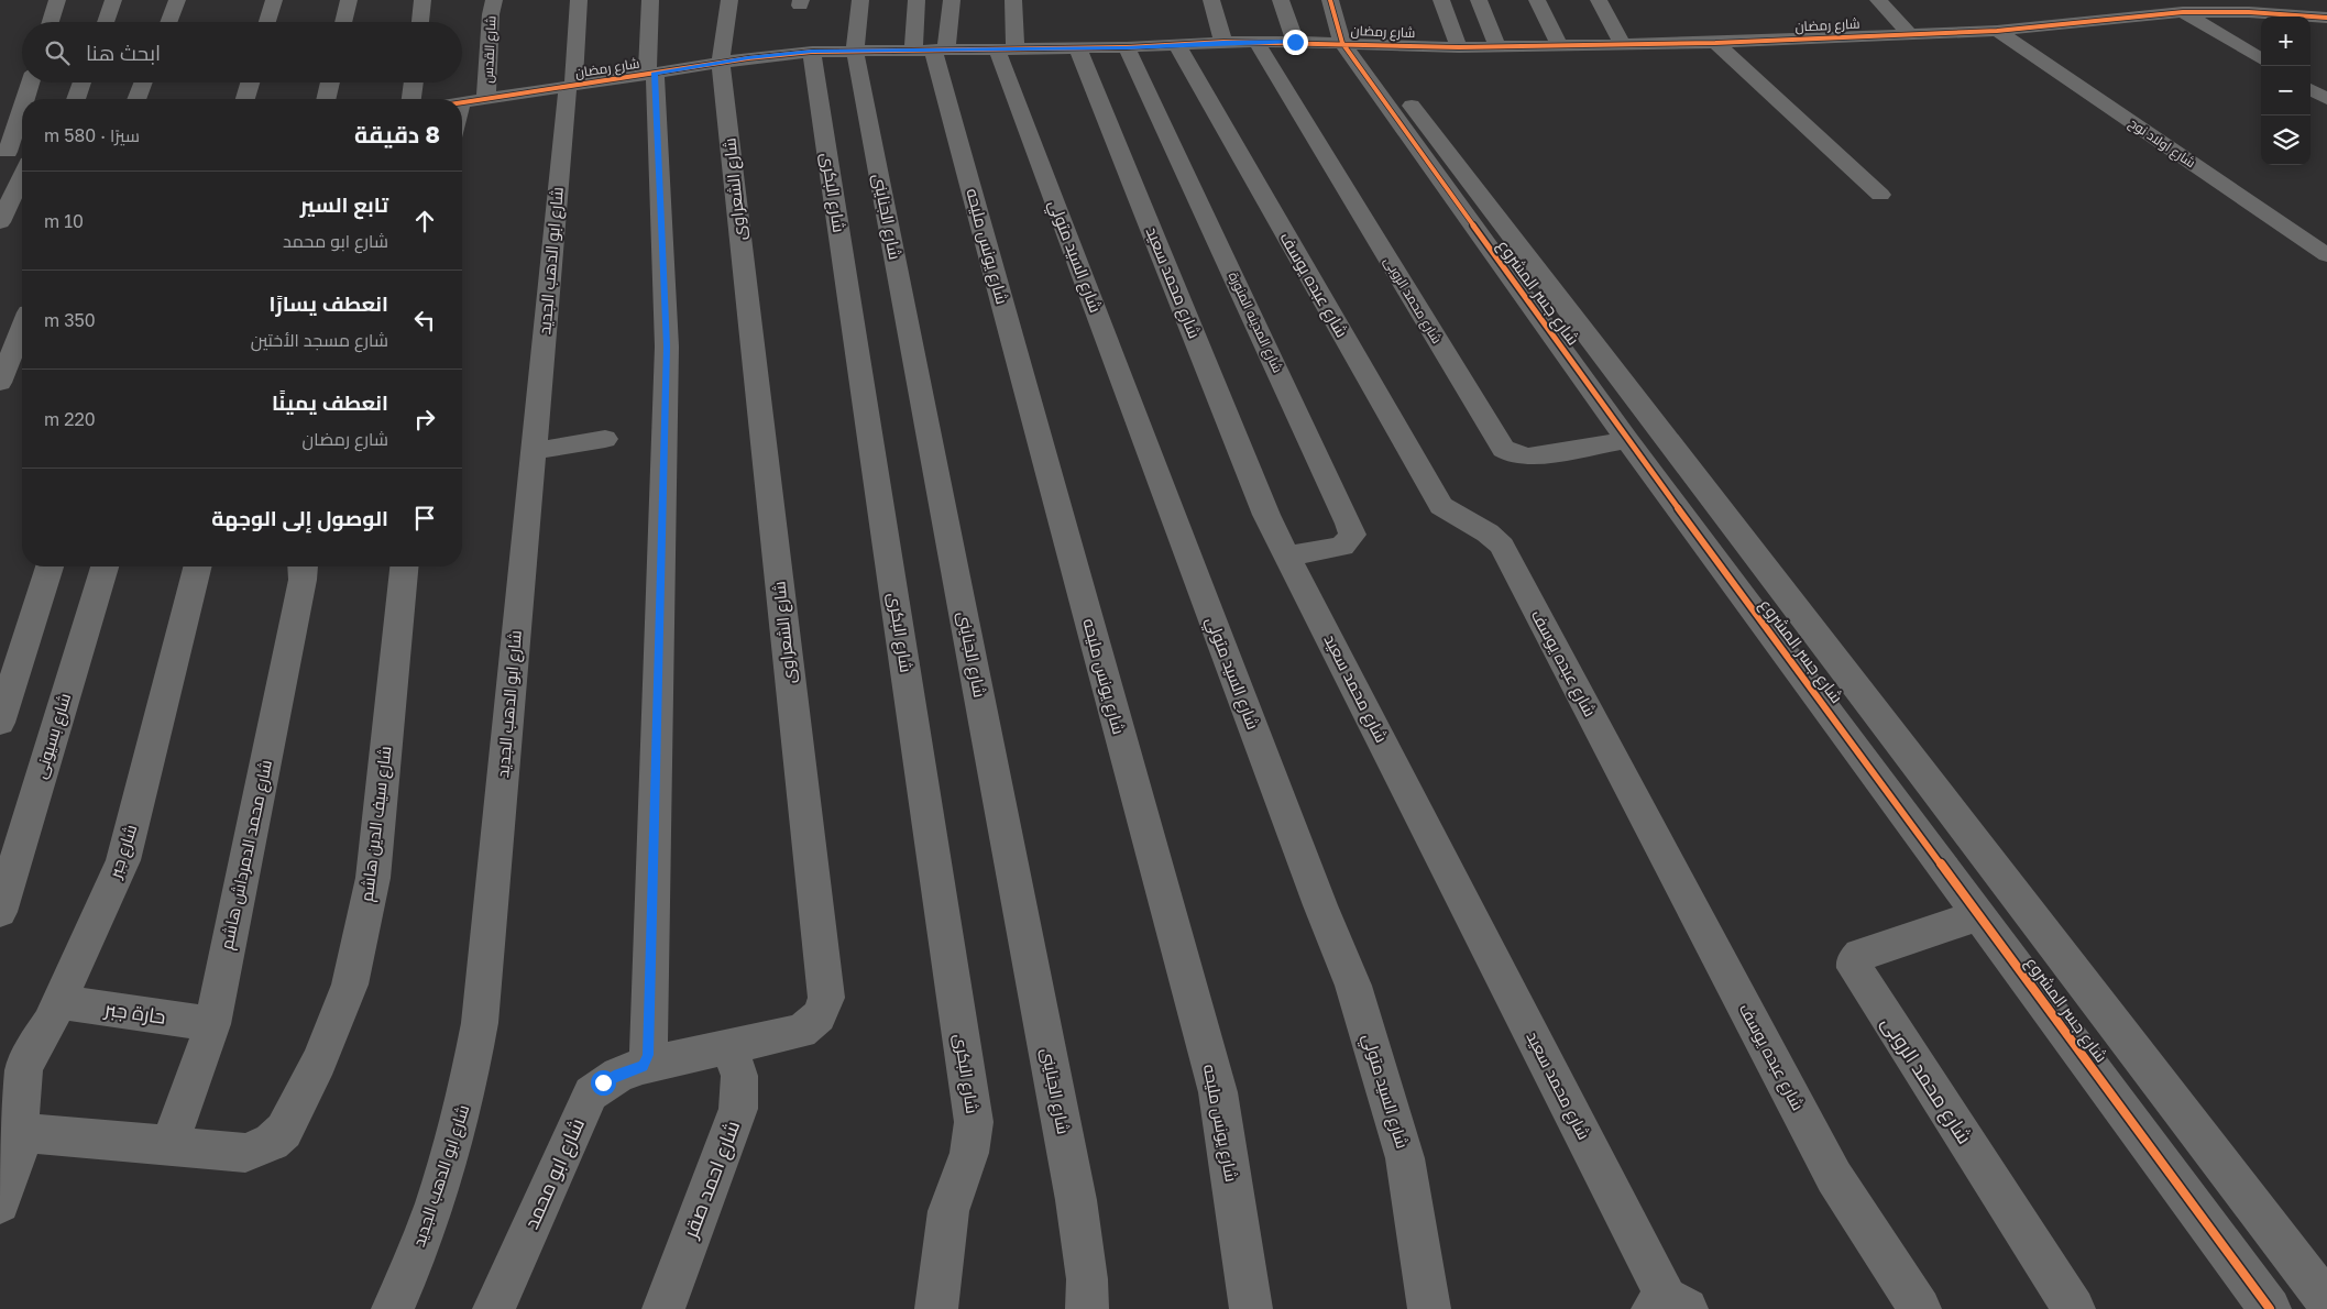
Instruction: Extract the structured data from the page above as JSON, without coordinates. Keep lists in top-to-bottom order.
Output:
{
  "streets": {
    "street": [
      "شارع رمضان",
      "شارع القدس",
      "شارع اولاد نوح",
      "شارع الشعراوى",
      "شارع البكرى",
      "شارع الجناينى",
      "شارع يونس مليحه",
      "شارع السيد متولي",
      "شارع ابو الدهب الجديد",
      "شارع محمد سعيد",
      "شارع عبده يوسف",
      "شارع جسر المشروع",
      "شارع محمد الروبى",
      "شارع المدينه المنورة",
      "شارع بسيونى",
      "شارع سيف الدين هاشم",
      "شارع جبر",
      "شارع محمد الدمرداش هاشم",
      "حارة جبر",
      "شارع ابو محمد",
      "شارع احمد صقر"
    ]
  },
  "crossings": [
    ["شارع رمضان", "شارع القدس"],
    ["شارع رمضان", "شارع اولاد نوح"],
    ["شارع رمضان", "شارع الشعراوى"],
    ["شارع رمضان", "شارع البكرى"],
    ["شارع رمضان", "شارع الجناينى"],
    ["شارع رمضان", "شارع يونس مليحه"],
    ["شارع رمضان", "شارع السيد متولي"],
    ["شارع رمضان", "شارع ابو الدهب الجديد"],
    ["شارع رمضان", "شارع محمد سعيد"],
    ["شارع رمضان", "شارع عبده يوسف"],
    ["شارع رمضان", "شارع جسر المشروع"],
    ["شارع رمضان", "شارع محمد الروبى"],
    ["شارع رمضان", "شارع المدينه المنورة"],
    ["شارع الشعراوى", "شارع ابو محمد"],
    ["شارع الشعراوى", "شارع احمد صقر"],
    ["شارع محمد سعيد", "شارع المدينه المنورة"],
    ["شارع جسر المشروع", "شارع محمد الروبى"],
    ["شارع سيف الدين هاشم", "شارع جبر"],
    ["شارع سيف الدين هاشم", "شارع محمد الدمرداش هاشم"],
    ["شارع جبر", "حارة جبر"],
    ["شارع محمد الدمرداش هاشم", "حارة جبر"]
  ],
  "page": {
    "map_buttons": ["+", "−"],
    "search": "ابحث هنا",
    "heading": ["8 دقيقة", "سيرًا · 580 m"],
    "list": [
      ["تابع السير", "شارع ابو محمد", "10 m"],
      ["انعطف يسارًا", "شارع مسجد الأختين", "350 m"],
      ["انعطف يمينًا", "شارع رمضان", "220 m"],
      "الوصول إلى الوجهة"
    ]
  }
}
